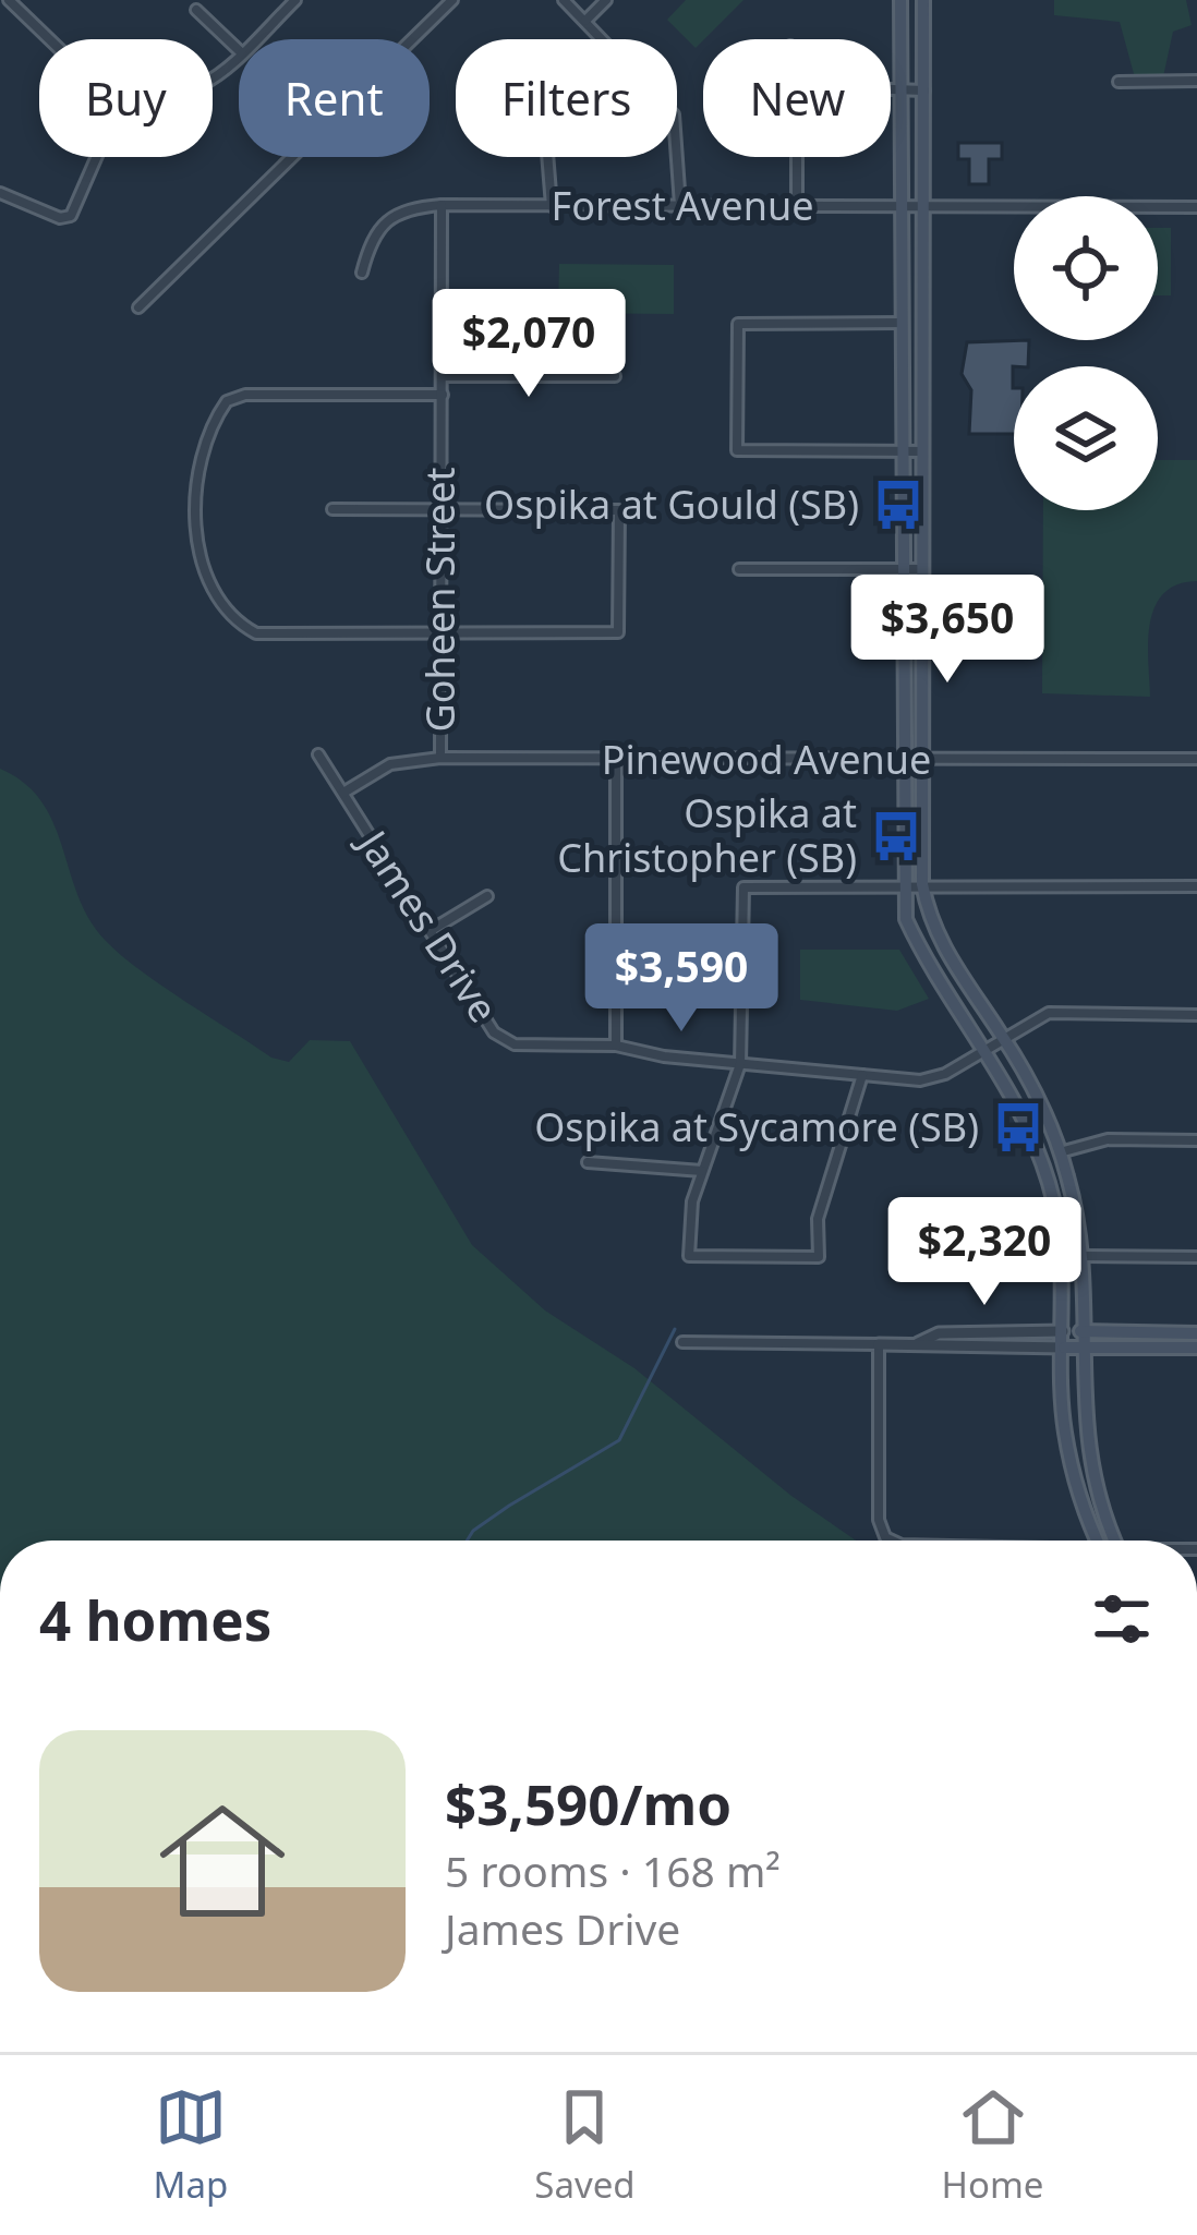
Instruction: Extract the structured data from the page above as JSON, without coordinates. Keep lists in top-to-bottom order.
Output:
{
  "streets": {
    "street": [
      "Forest Avenue",
      "Goheen Street",
      "Pinewood Avenue",
      "James Drive"
    ]
  },
  "crossings": [
    ["Forest Avenue", "Goheen Street"],
    ["Goheen Street", "Pinewood Avenue"],
    ["Pinewood Avenue", "James Drive"]
  ],
  "places": {
    "bus stop": ["Ospika at Gould (SB)", "Ospika at Christopher (SB)", "Ospika at Sycamore (SB)"]
  },
  "page": {
    "chip": [
      "Buy",
      "Rent",
      "Filters",
      "New"
    ],
    "price": [
      "$2,070",
      "$3,650",
      "$3,590",
      "$2,320"
    ],
    "heading": "4 homes",
    "list": [
      {
        "name": "$3,590/mo",
        "note": "5 rooms · 168 m² · James Drive"
      }
    ],
    "tabs": ["Map", "Saved", "Home"]
  }
}
